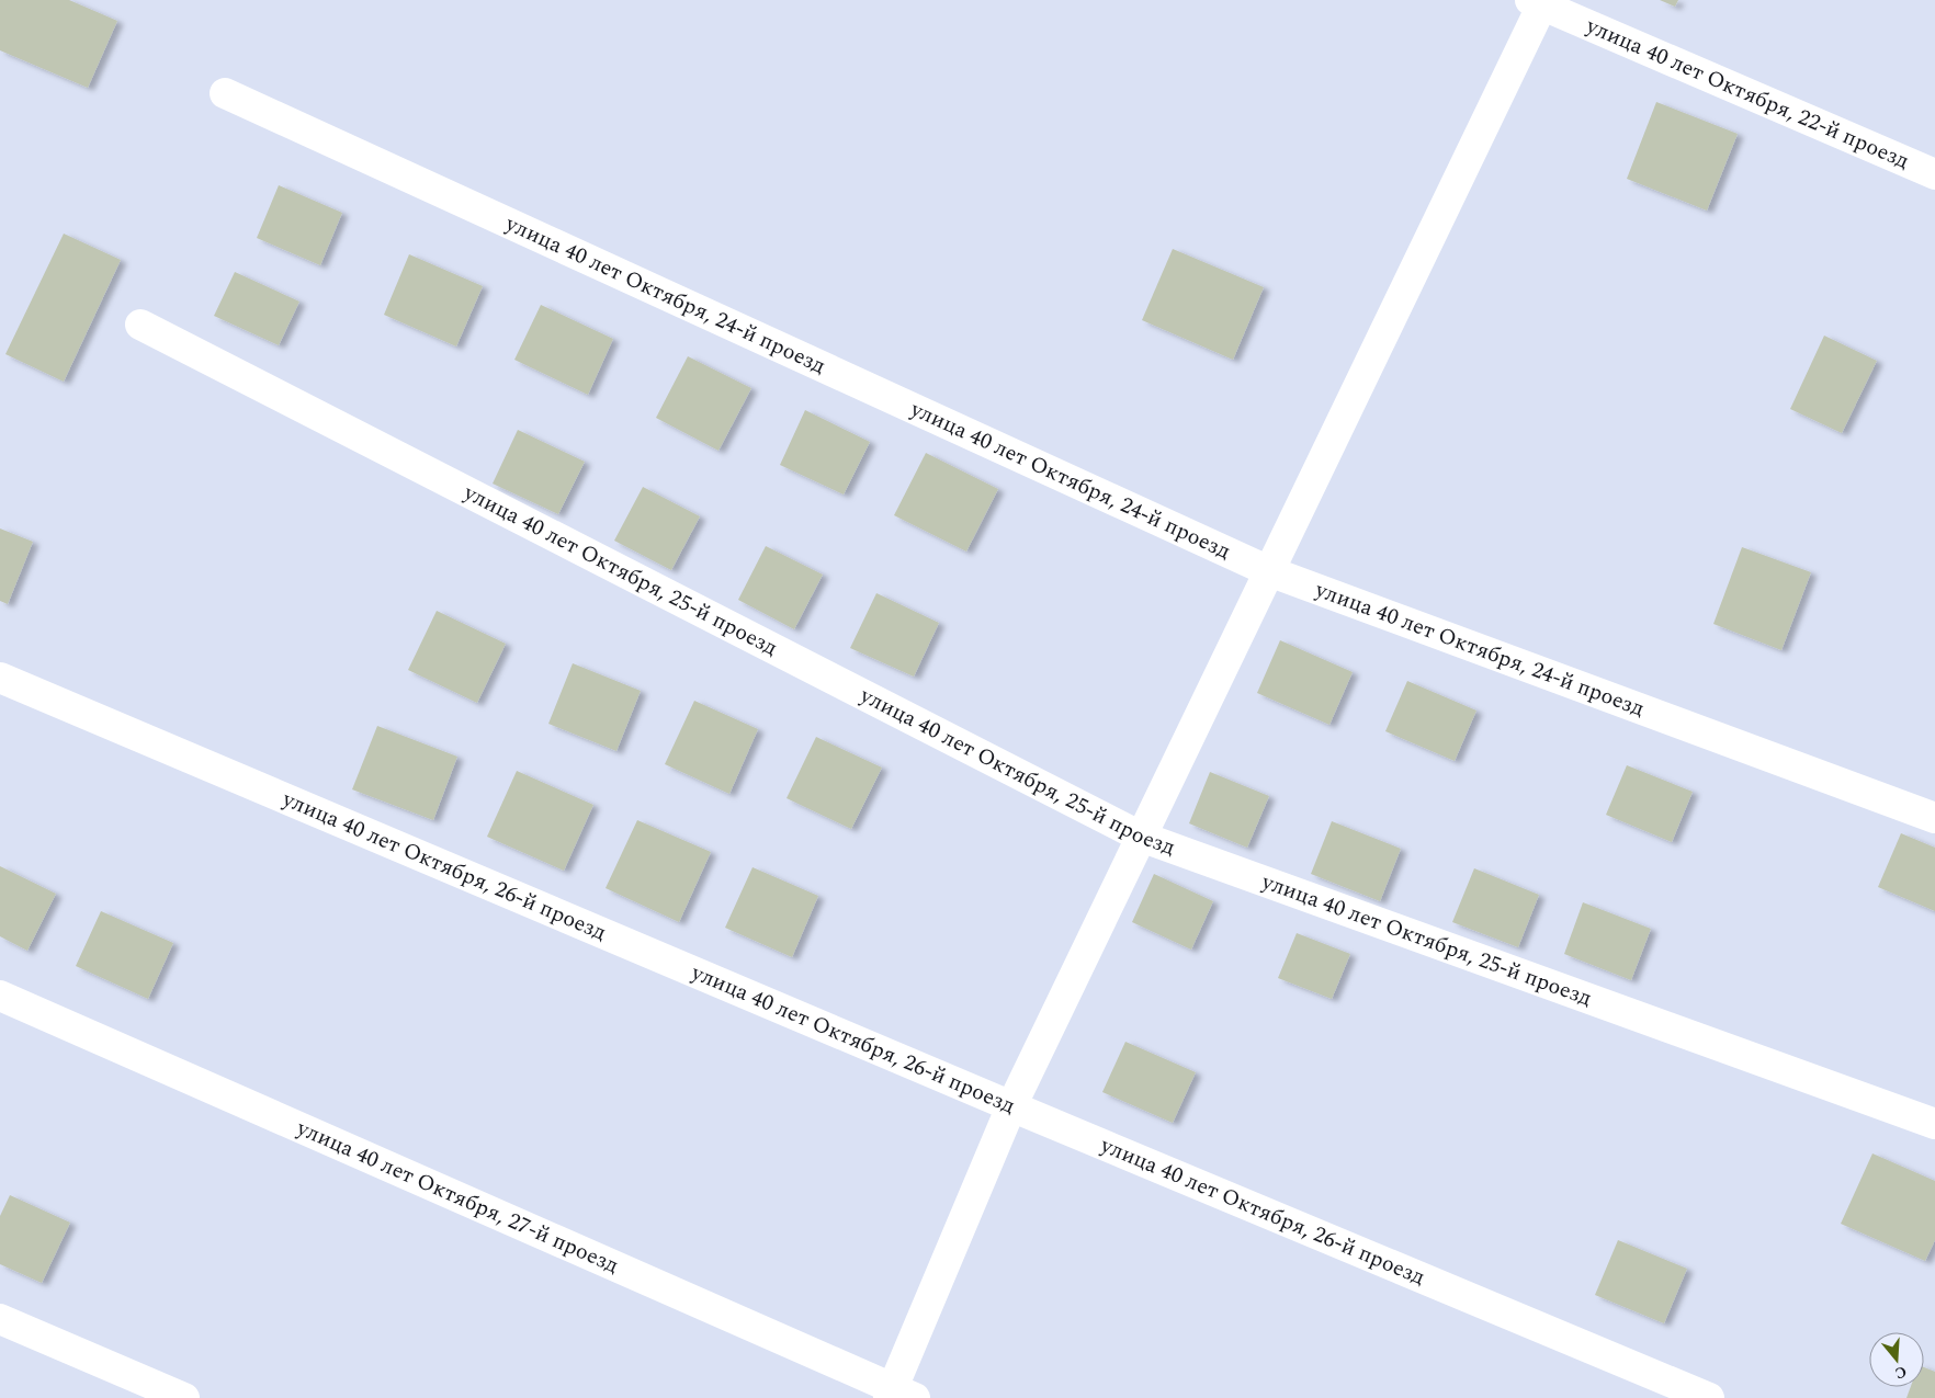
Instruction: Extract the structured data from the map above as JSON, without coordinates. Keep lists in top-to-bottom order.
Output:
{
  "streets": {
    "street": [
      "улица 40 лет Октября, 22-й проезд",
      "улица 40 лет Октября, 24-й проезд",
      "улица 40 лет Октября, 25-й проезд",
      "улица 40 лет Октября, 26-й проезд",
      "улица 40 лет Октября, 27-й проезд"
    ]
  },
  "north": "bottom"
}
